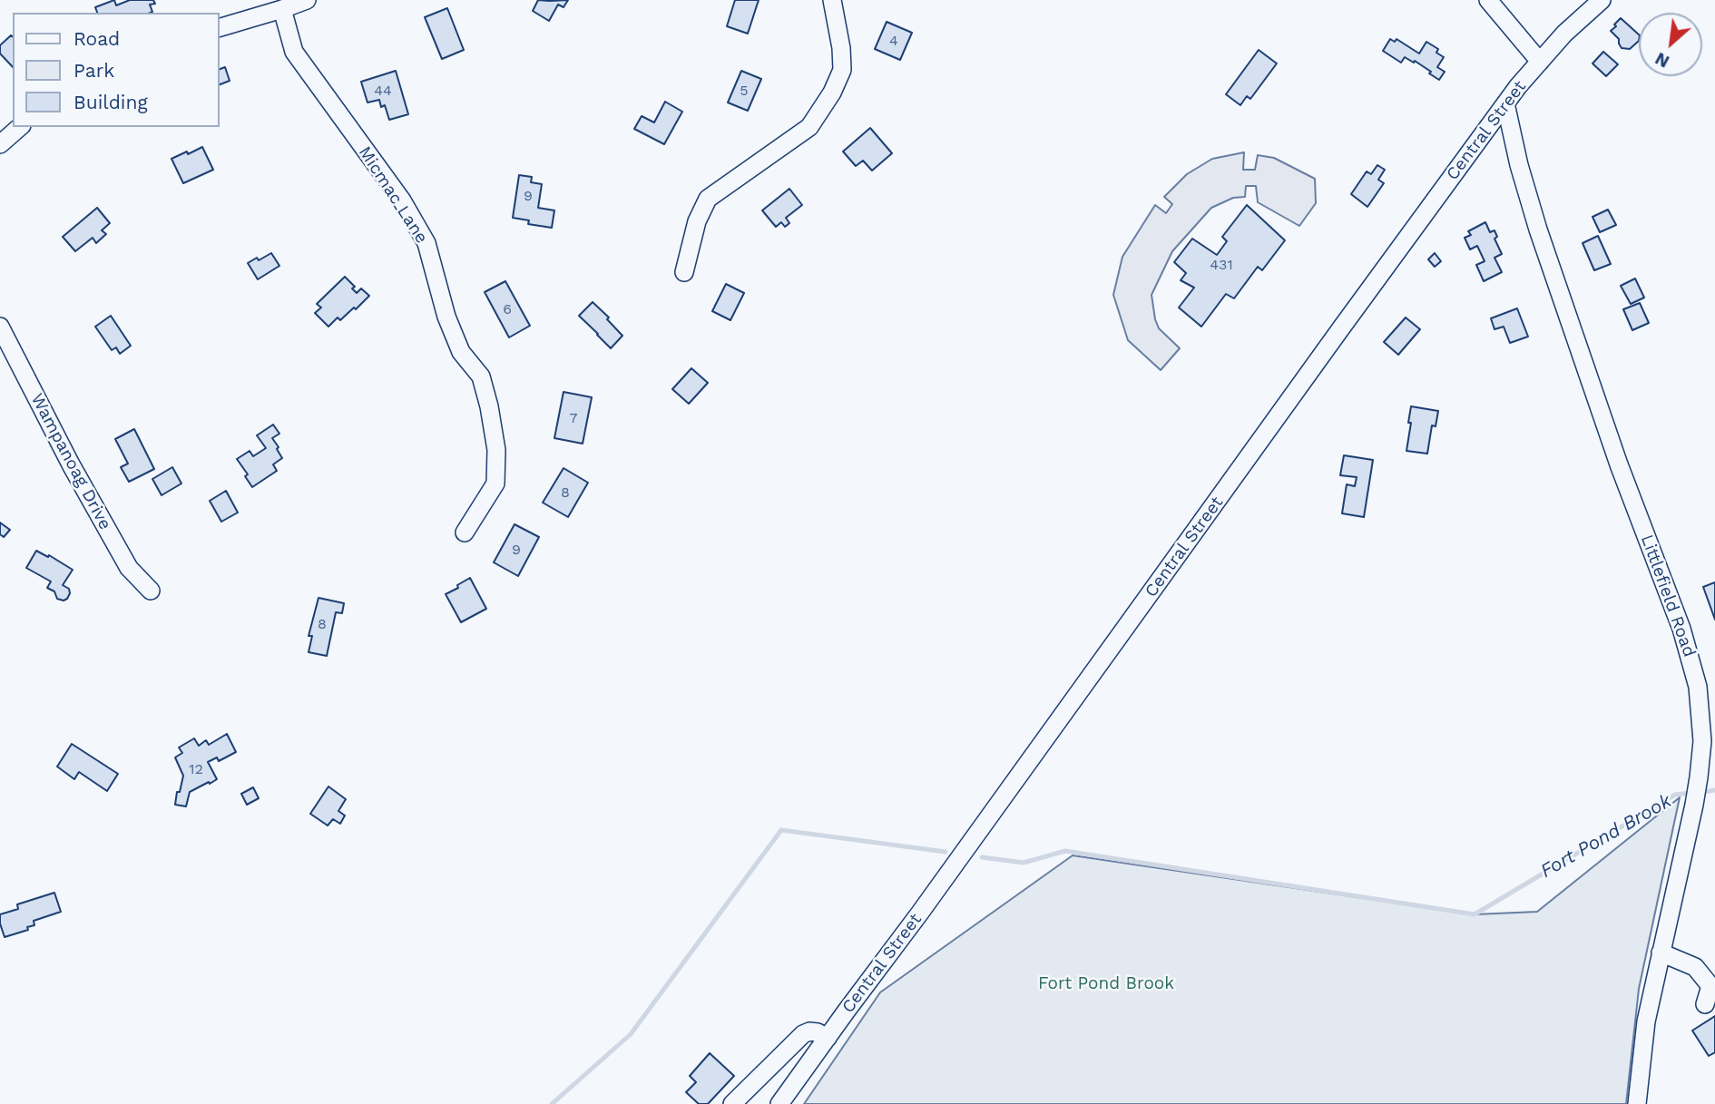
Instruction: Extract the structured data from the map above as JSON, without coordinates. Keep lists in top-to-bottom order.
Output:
{
  "streets": {
    "street": [
      "Central Street",
      "Micmac Lane",
      "Wampanoag Drive",
      "Littlefield Road"
    ]
  },
  "crossings": [
    ["Central Street", "Littlefield Road"]
  ],
  "water": ["Fort Pond Brook"],
  "parks": ["Fort Pond Brook"],
  "house_numbers": [
    "4",
    "44",
    "5",
    "9",
    "431",
    "6",
    "7",
    "8",
    "9",
    "8",
    "12"
  ],
  "legend": ["Road", "Park", "Building"],
  "north": "bottom left"
}
